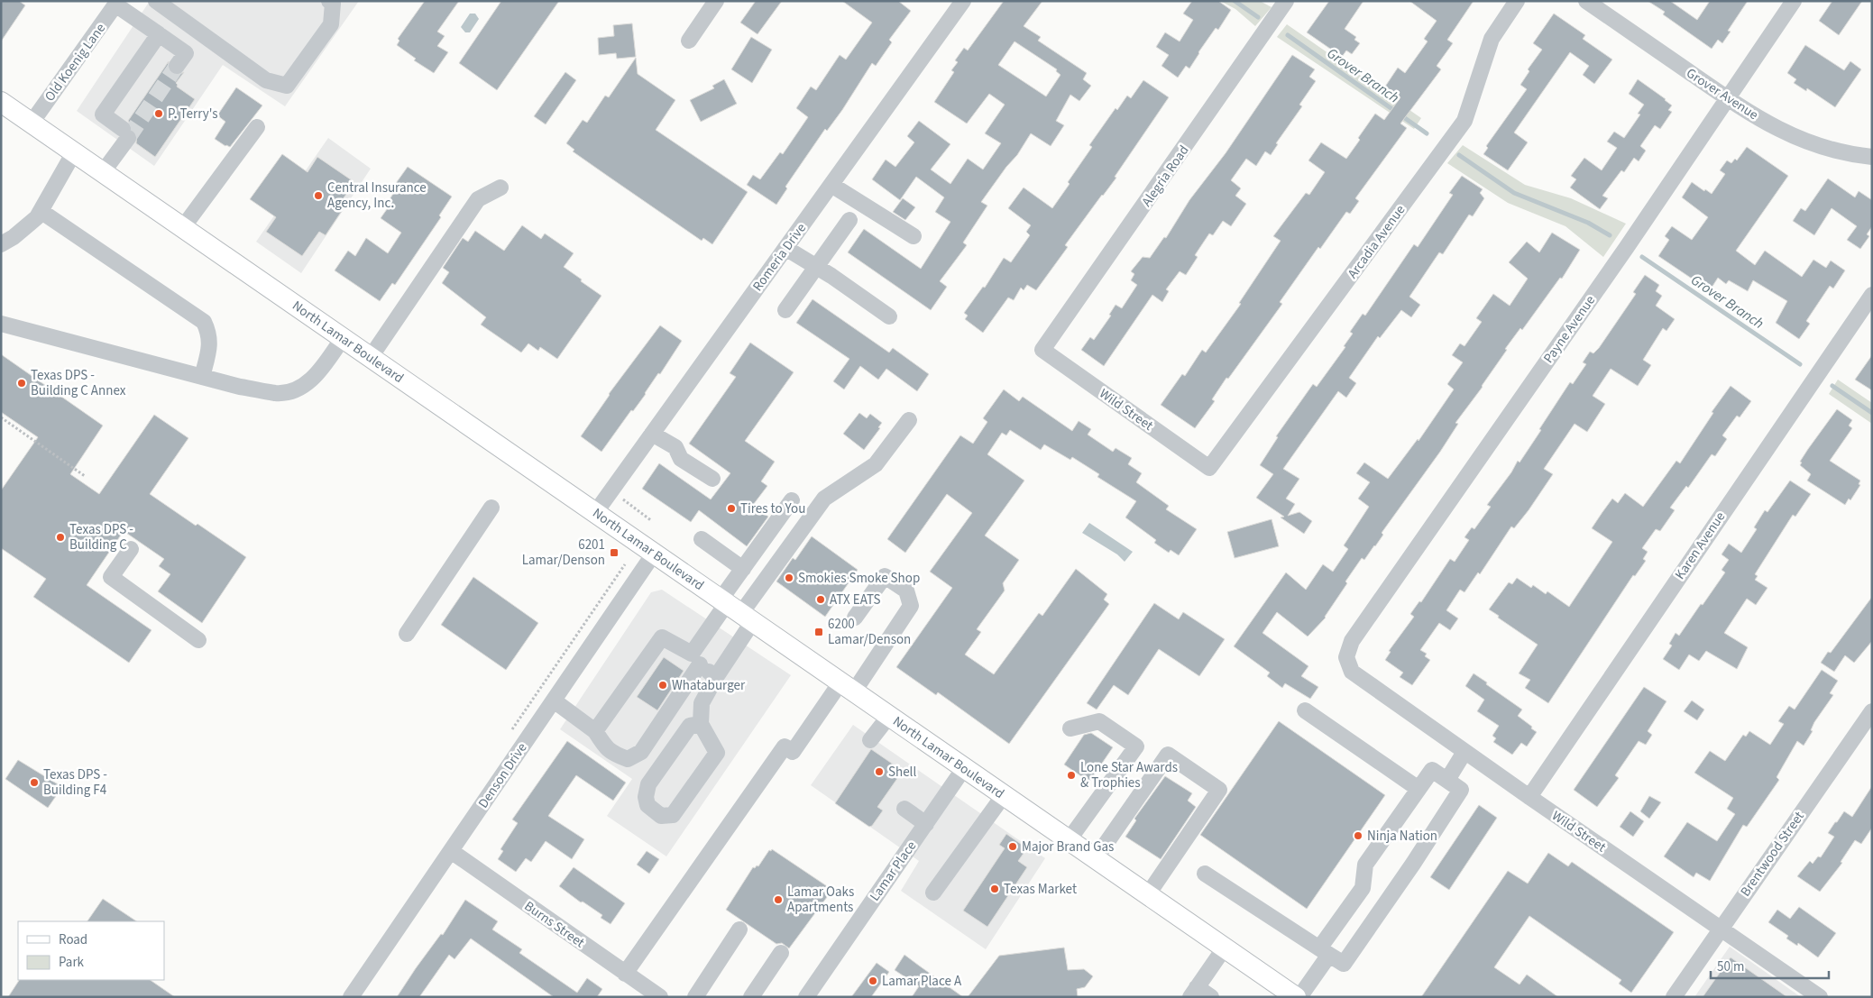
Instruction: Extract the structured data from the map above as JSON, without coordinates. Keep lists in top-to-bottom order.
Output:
{
  "streets": {
    "main road": ["North Lamar Boulevard"],
    "street": [
      "Old Koenig Lane",
      "Grover Avenue",
      "Alegria Road",
      "Arcadia Avenue",
      "Romeria Drive",
      "Payne Avenue",
      "Wild Street",
      "Karen Avenue",
      "Denson Drive",
      "Brentwood Street",
      "Lamar Place",
      "Burns Street"
    ]
  },
  "crossings": [
    ["Old Koenig Lane", "North Lamar Boulevard"],
    ["Grover Avenue", "Payne Avenue"],
    ["Alegria Road", "Wild Street"],
    ["Arcadia Avenue", "Wild Street"],
    ["Romeria Drive", "North Lamar Boulevard"],
    ["Payne Avenue", "Wild Street"],
    ["North Lamar Boulevard", "Denson Drive"],
    ["North Lamar Boulevard", "Lamar Place"],
    ["Wild Street", "Karen Avenue"],
    ["Wild Street", "Brentwood Street"],
    ["Denson Drive", "Burns Street"]
  ],
  "water": ["Grover Branch"],
  "places": {
    "other": [
      "P. Terry's",
      "Central Insurance Agency, Inc.",
      "Texas DPS - Building C Annex",
      "Tires to You",
      "Texas DPS - Building C",
      "Smokies Smoke Shop",
      "ATX EATS",
      "Whataburger",
      "Shell",
      "Lone Star Awards & Trophies",
      "Texas DPS - Building F4",
      "Ninja Nation",
      "Major Brand Gas",
      "Texas Market",
      "Lamar Oaks Apartments",
      "Lamar Place A"
    ],
    "transit": ["6201 Lamar/Denson", "6200 Lamar/Denson"]
  },
  "legend": ["Road", "Park"],
  "scale_bar": "50 m"
}
